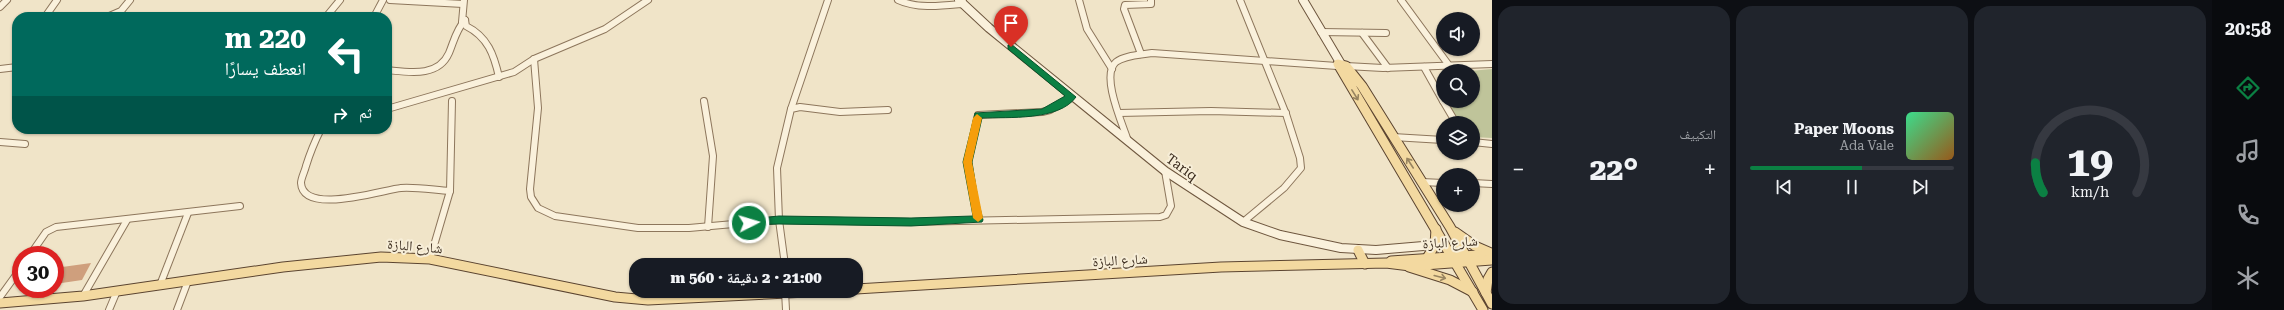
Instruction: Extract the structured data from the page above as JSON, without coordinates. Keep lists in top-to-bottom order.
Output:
{
  "streets": {
    "main road": ["Tariq", "شارع البازة"]
  },
  "page": {
    "tabs": "20:58",
    "tile": "التكييف",
    "map_buttons": "+",
    "turn": ["220 m", "انعطف يسارًا"],
    "then": "ثم",
    "song": ["Paper Moons", "Ada Vale"],
    "heat": ["−", "22°", "+"],
    "limit": "30",
    "trip": "21:00 · 2 دقيقة · 560 m",
    "gauge": ["19", "km/h"]
  }
}
